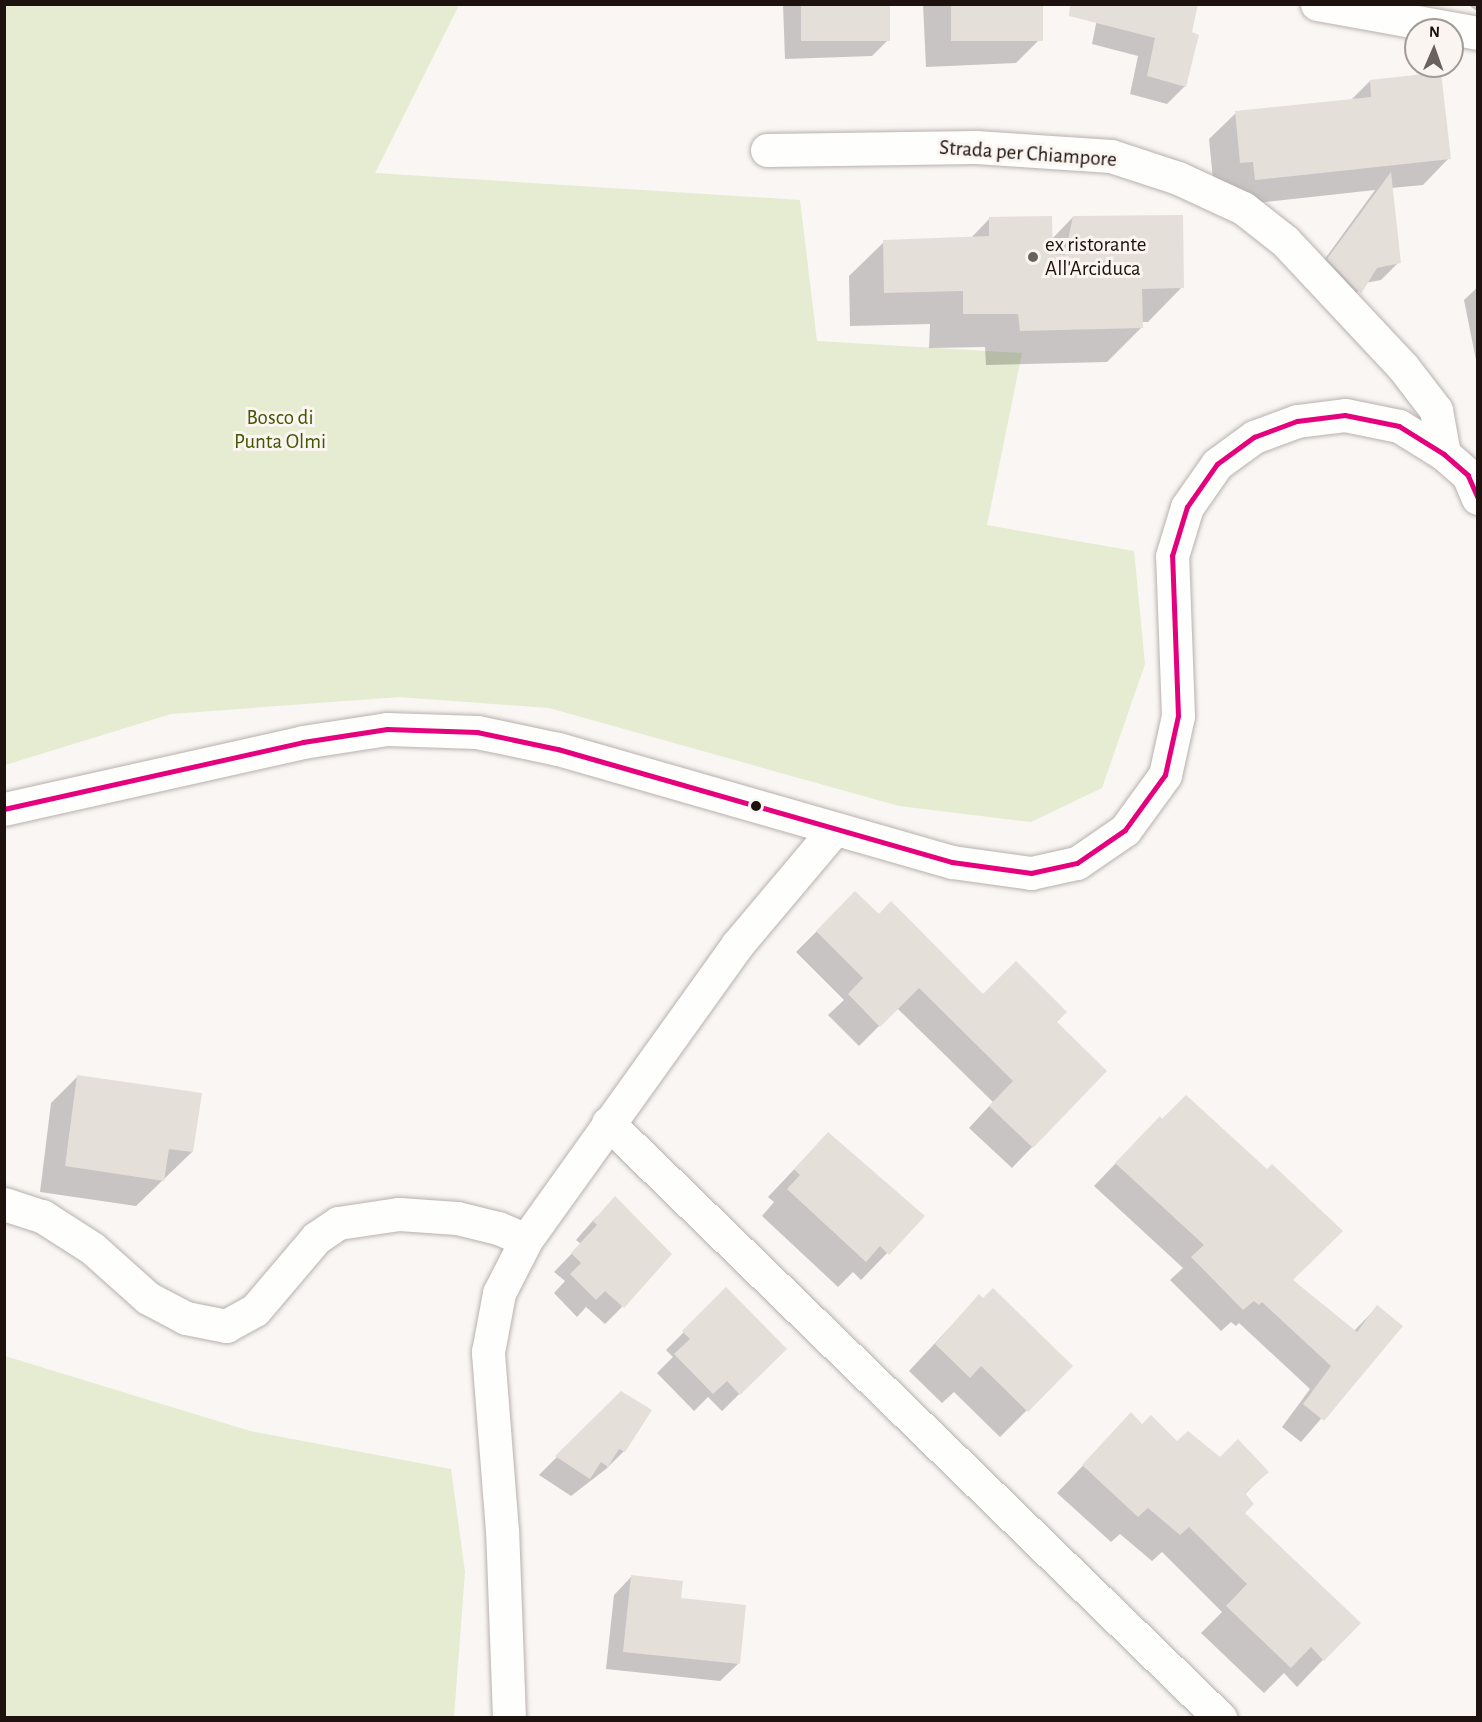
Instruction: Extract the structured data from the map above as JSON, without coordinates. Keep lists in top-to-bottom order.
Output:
{
  "streets": {
    "street": ["Strada per Chiampore"]
  },
  "parks": ["Bosco di Punta Olmi"],
  "places": ["ex ristorante All'Arciduca"],
  "north": "top"
}
